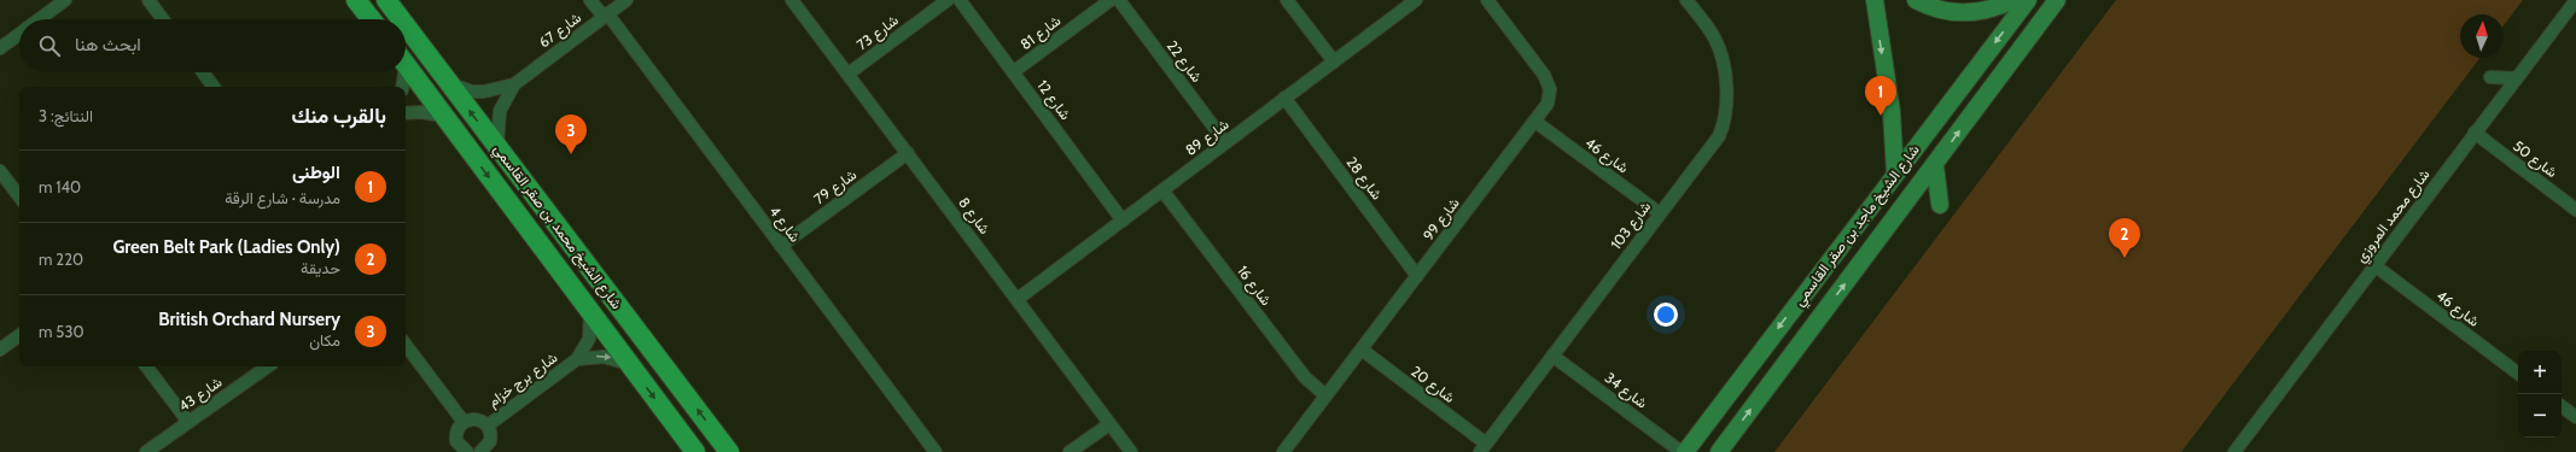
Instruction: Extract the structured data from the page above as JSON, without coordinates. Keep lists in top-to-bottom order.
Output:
{
  "streets": {
    "main road": ["شارع الشيخ ماجد بن صقر القاسمي", "شارع الشيخ محمد بن صقر القاسمي"],
    "street": [
      "شارع 67",
      "شارع 73",
      "شارع 81",
      "شارع 22",
      "شارع 12",
      "شارع 89",
      "شارع 46",
      "شارع 50",
      "شارع 28",
      "شارع 79",
      "شارع 8",
      "شارع محمد المروزي",
      "شارع 99",
      "شارع 4",
      "شارع 103",
      "شارع 16",
      "شارع برج خزام",
      "شارع 20",
      "شارع 34",
      "شارع 43"
    ]
  },
  "crossings": [
    ["شارع 67", "شارع 4"],
    ["شارع 67", "شارع الشيخ محمد بن صقر القاسمي"],
    ["شارع 73", "شارع 8"],
    ["شارع 81", "شارع 12"],
    ["شارع 22", "شارع 89"],
    ["شارع 12", "شارع 89"],
    ["شارع 89", "شارع 28"],
    ["شارع 89", "شارع 8"],
    ["شارع 89", "شارع 16"],
    ["شارع 46", "شارع محمد المروزي"],
    ["شارع 46", "شارع 99"],
    ["شارع 46", "شارع 103"],
    ["شارع 50", "شارع محمد المروزي"],
    ["شارع 28", "شارع 99"],
    ["شارع 79", "شارع 8"],
    ["شارع 79", "شارع 4"],
    ["شارع 99", "شارع 16"],
    ["شارع 99", "شارع 20"],
    ["شارع 103", "شارع 20"],
    ["شارع 103", "شارع 34"],
    ["شارع الشيخ محمد بن صقر القاسمي", "شارع برج خزام"]
  ],
  "north": "top",
  "page": {
    "search": "ابحث هنا",
    "pins": ["1", "3", "2"],
    "heading": ["بالقرب منك", "النتائج: 3"],
    "list": [
      {
        "mark": "1",
        "name": "الوطنی",
        "note": "مدرسة · شارع الرقة",
        "value": "140 m"
      },
      {
        "mark": "2",
        "name": "Green Belt Park (Ladies Only)",
        "note": "حديقة",
        "value": "220 m"
      },
      {
        "mark": "3",
        "name": "British Orchard Nursery",
        "note": "مكان",
        "value": "530 m"
      }
    ],
    "map_buttons": ["+", "−"]
  }
}
